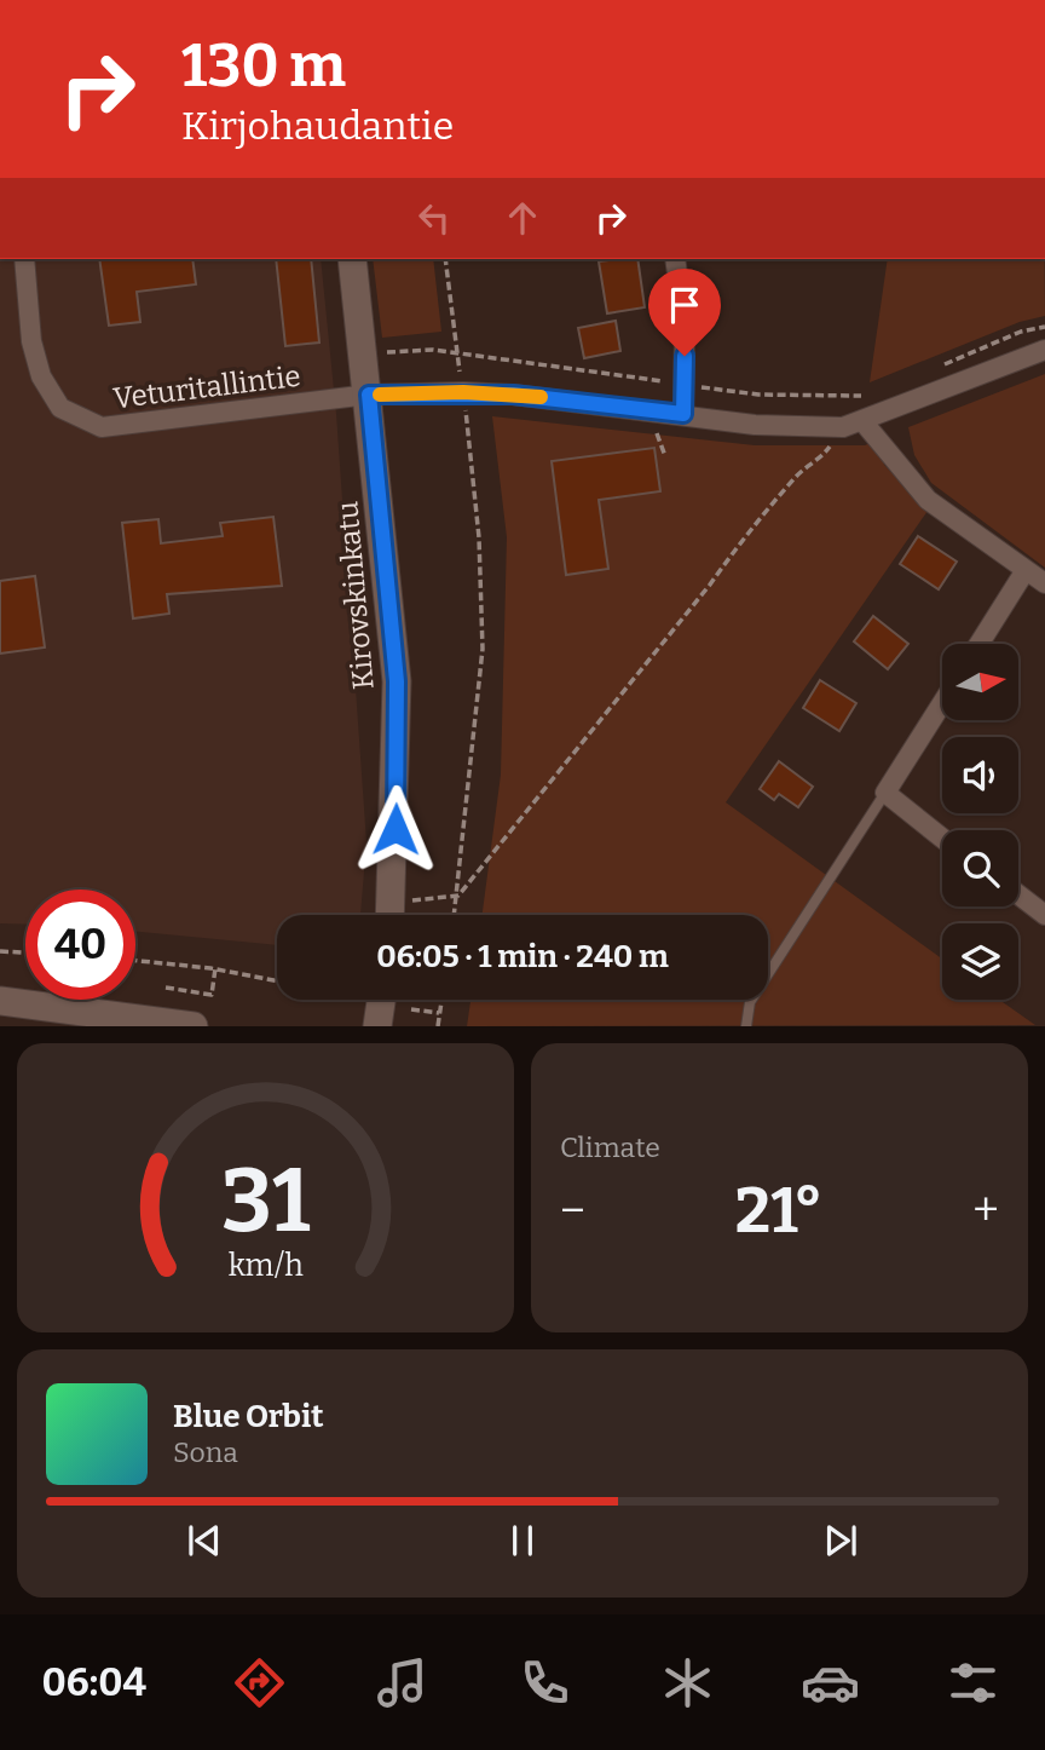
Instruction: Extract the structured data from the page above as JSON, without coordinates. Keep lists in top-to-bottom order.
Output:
{
  "streets": {
    "street": ["Veturitallintie", "Kirovskinkatu"]
  },
  "crossings": [
    ["Veturitallintie", "Kirovskinkatu"]
  ],
  "north": "right",
  "page": {
    "turn": ["130 m", "Kirjohaudantie"],
    "limit": "40",
    "trip": "06:05 · 1 min · 240 m",
    "tile": "Climate",
    "heat": ["−", "21°", "+"],
    "song": ["Blue Orbit", "Sona"],
    "tabs": "06:04",
    "gauge": ["31", "km/h"]
  }
}
